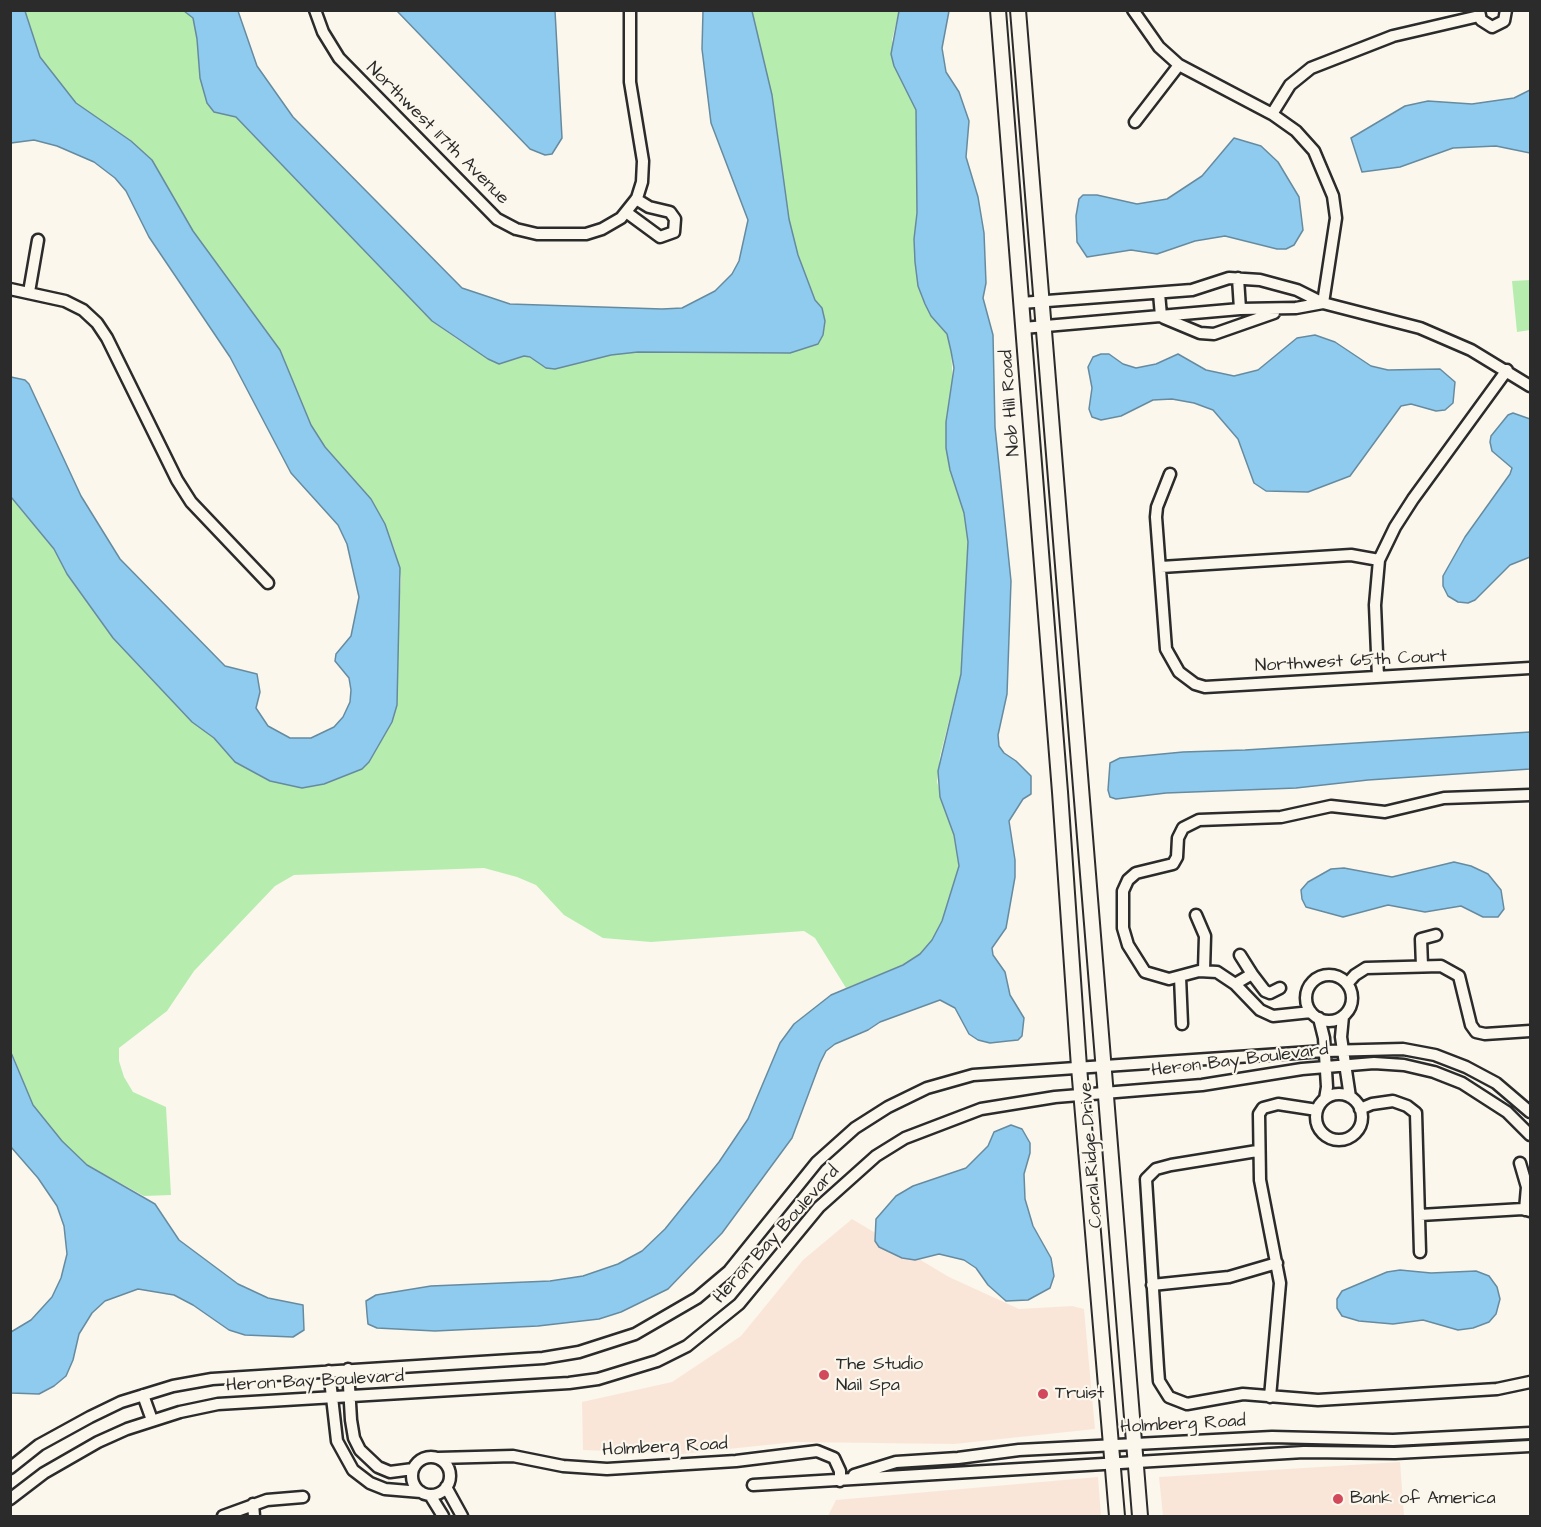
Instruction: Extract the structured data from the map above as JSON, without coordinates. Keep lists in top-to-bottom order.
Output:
{
  "streets": {
    "main road": ["Nob Hill Road", "Coral Ridge Drive"],
    "street": [
      "Northwest 117th Avenue",
      "Northwest 65th Court",
      "Heron Bay Boulevard",
      "Holmberg Road"
    ]
  },
  "crossings": [
    ["Nob Hill Road", "Coral Ridge Drive"],
    ["Heron Bay Boulevard", "Coral Ridge Drive"],
    ["Coral Ridge Drive", "Holmberg Road"]
  ],
  "places": ["The Studio Nail Spa", "Truist", "Bank of America"]
}
